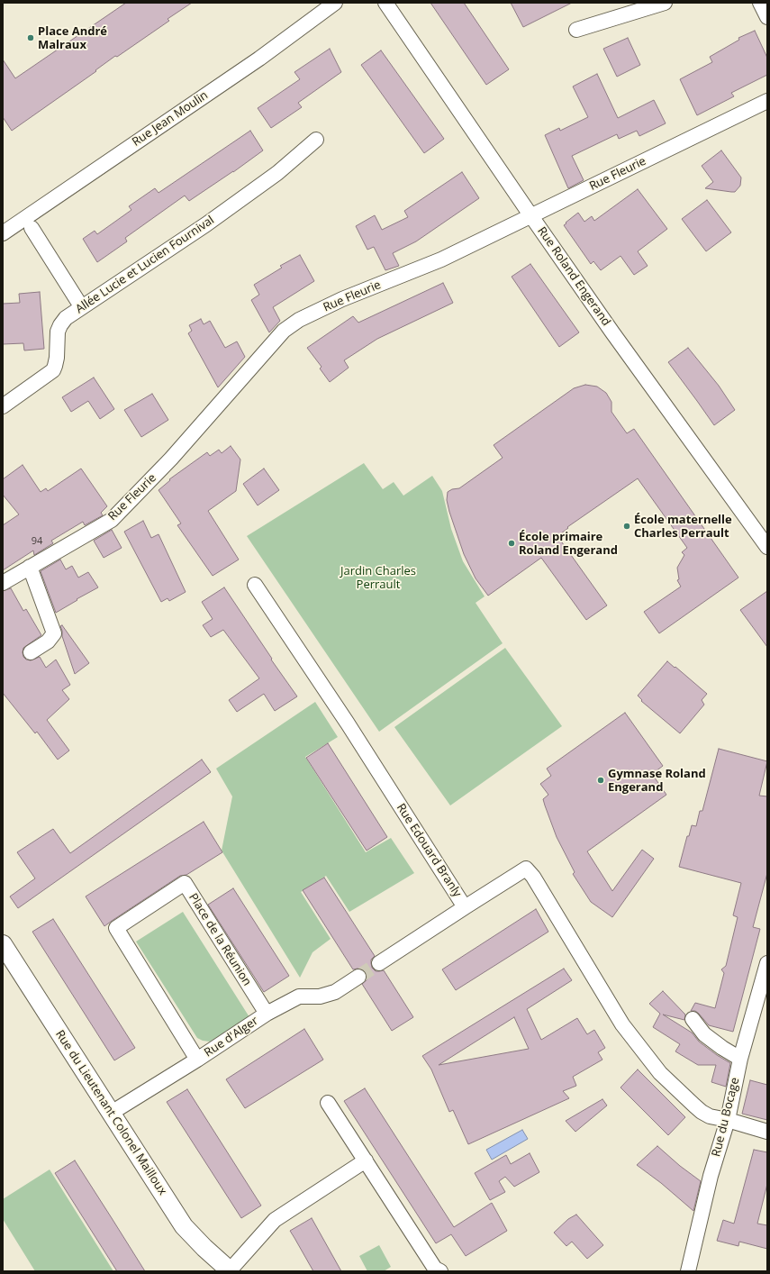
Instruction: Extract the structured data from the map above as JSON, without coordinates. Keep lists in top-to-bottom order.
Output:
{
  "streets": {
    "street": [
      "Rue Jean Moulin",
      "Rue Fleurie",
      "Allée Lucie et Lucien Fournival",
      "Rue Roland Engerand",
      "Rue Edouard Branly",
      "Place de la Réunion",
      "Rue d'Alger",
      "Rue du Lieutenant Colonel Mailloux",
      "Rue du Bocage"
    ]
  },
  "crossings": [
    ["Rue Fleurie", "Rue Roland Engerand"],
    ["Rue Edouard Branly", "Rue du Bocage"],
    ["Place de la Réunion", "Rue d'Alger"],
    ["Rue d'Alger", "Rue du Lieutenant Colonel Mailloux"]
  ],
  "parks": ["Jardin Charles Perrault"],
  "places": [
    "Place André Malraux",
    "École maternelle Charles Perrault",
    "École primaire Roland Engerand",
    "Gymnase Roland Engerand"
  ],
  "house_numbers": ["94"]
}
